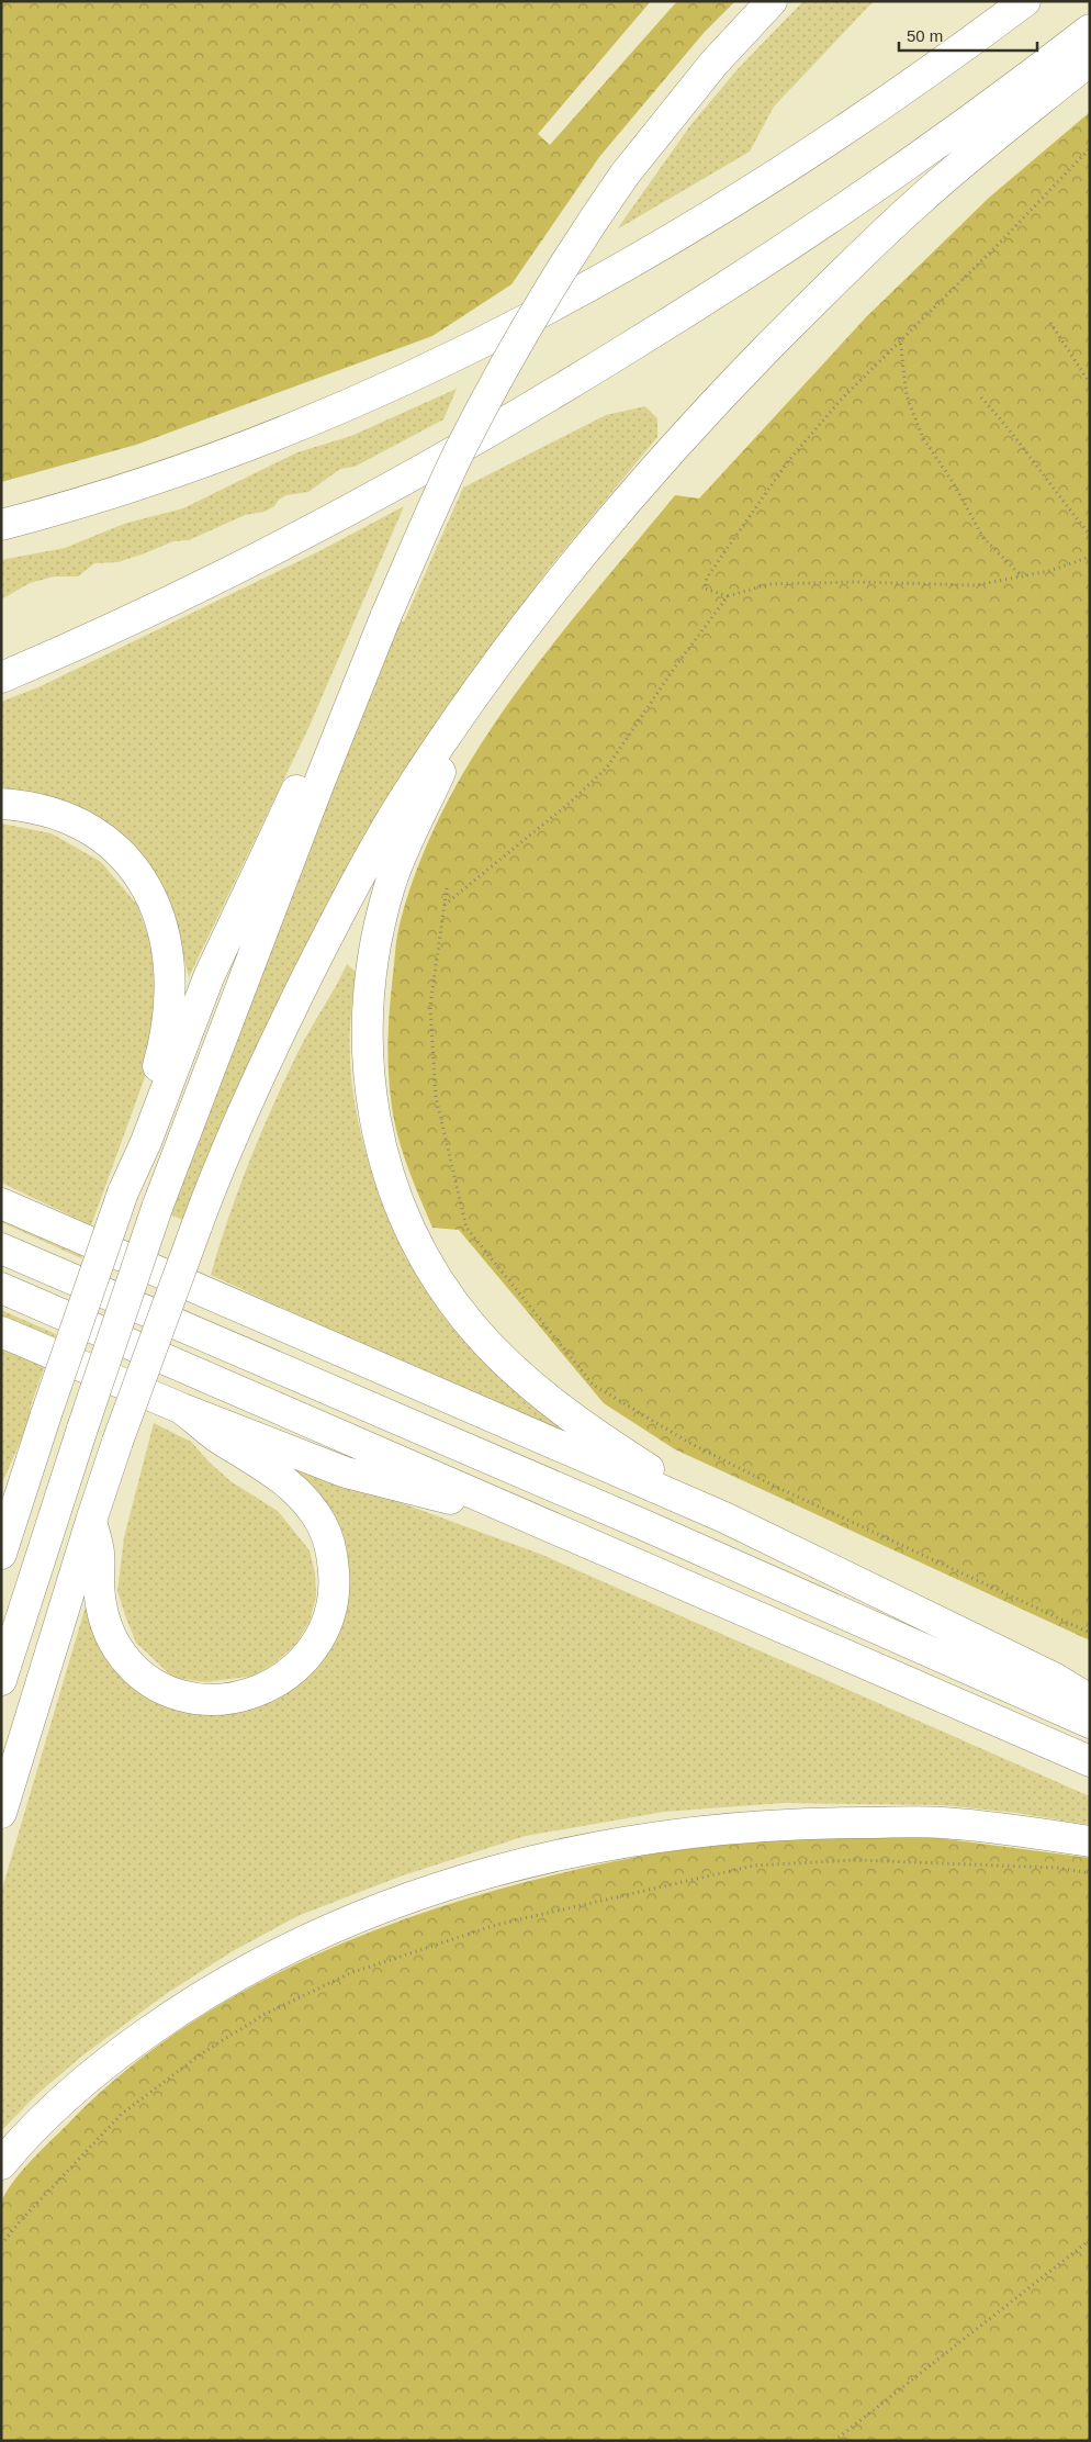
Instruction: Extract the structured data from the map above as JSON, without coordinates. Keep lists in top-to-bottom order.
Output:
{
  "scale_bar": "50 m"
}
